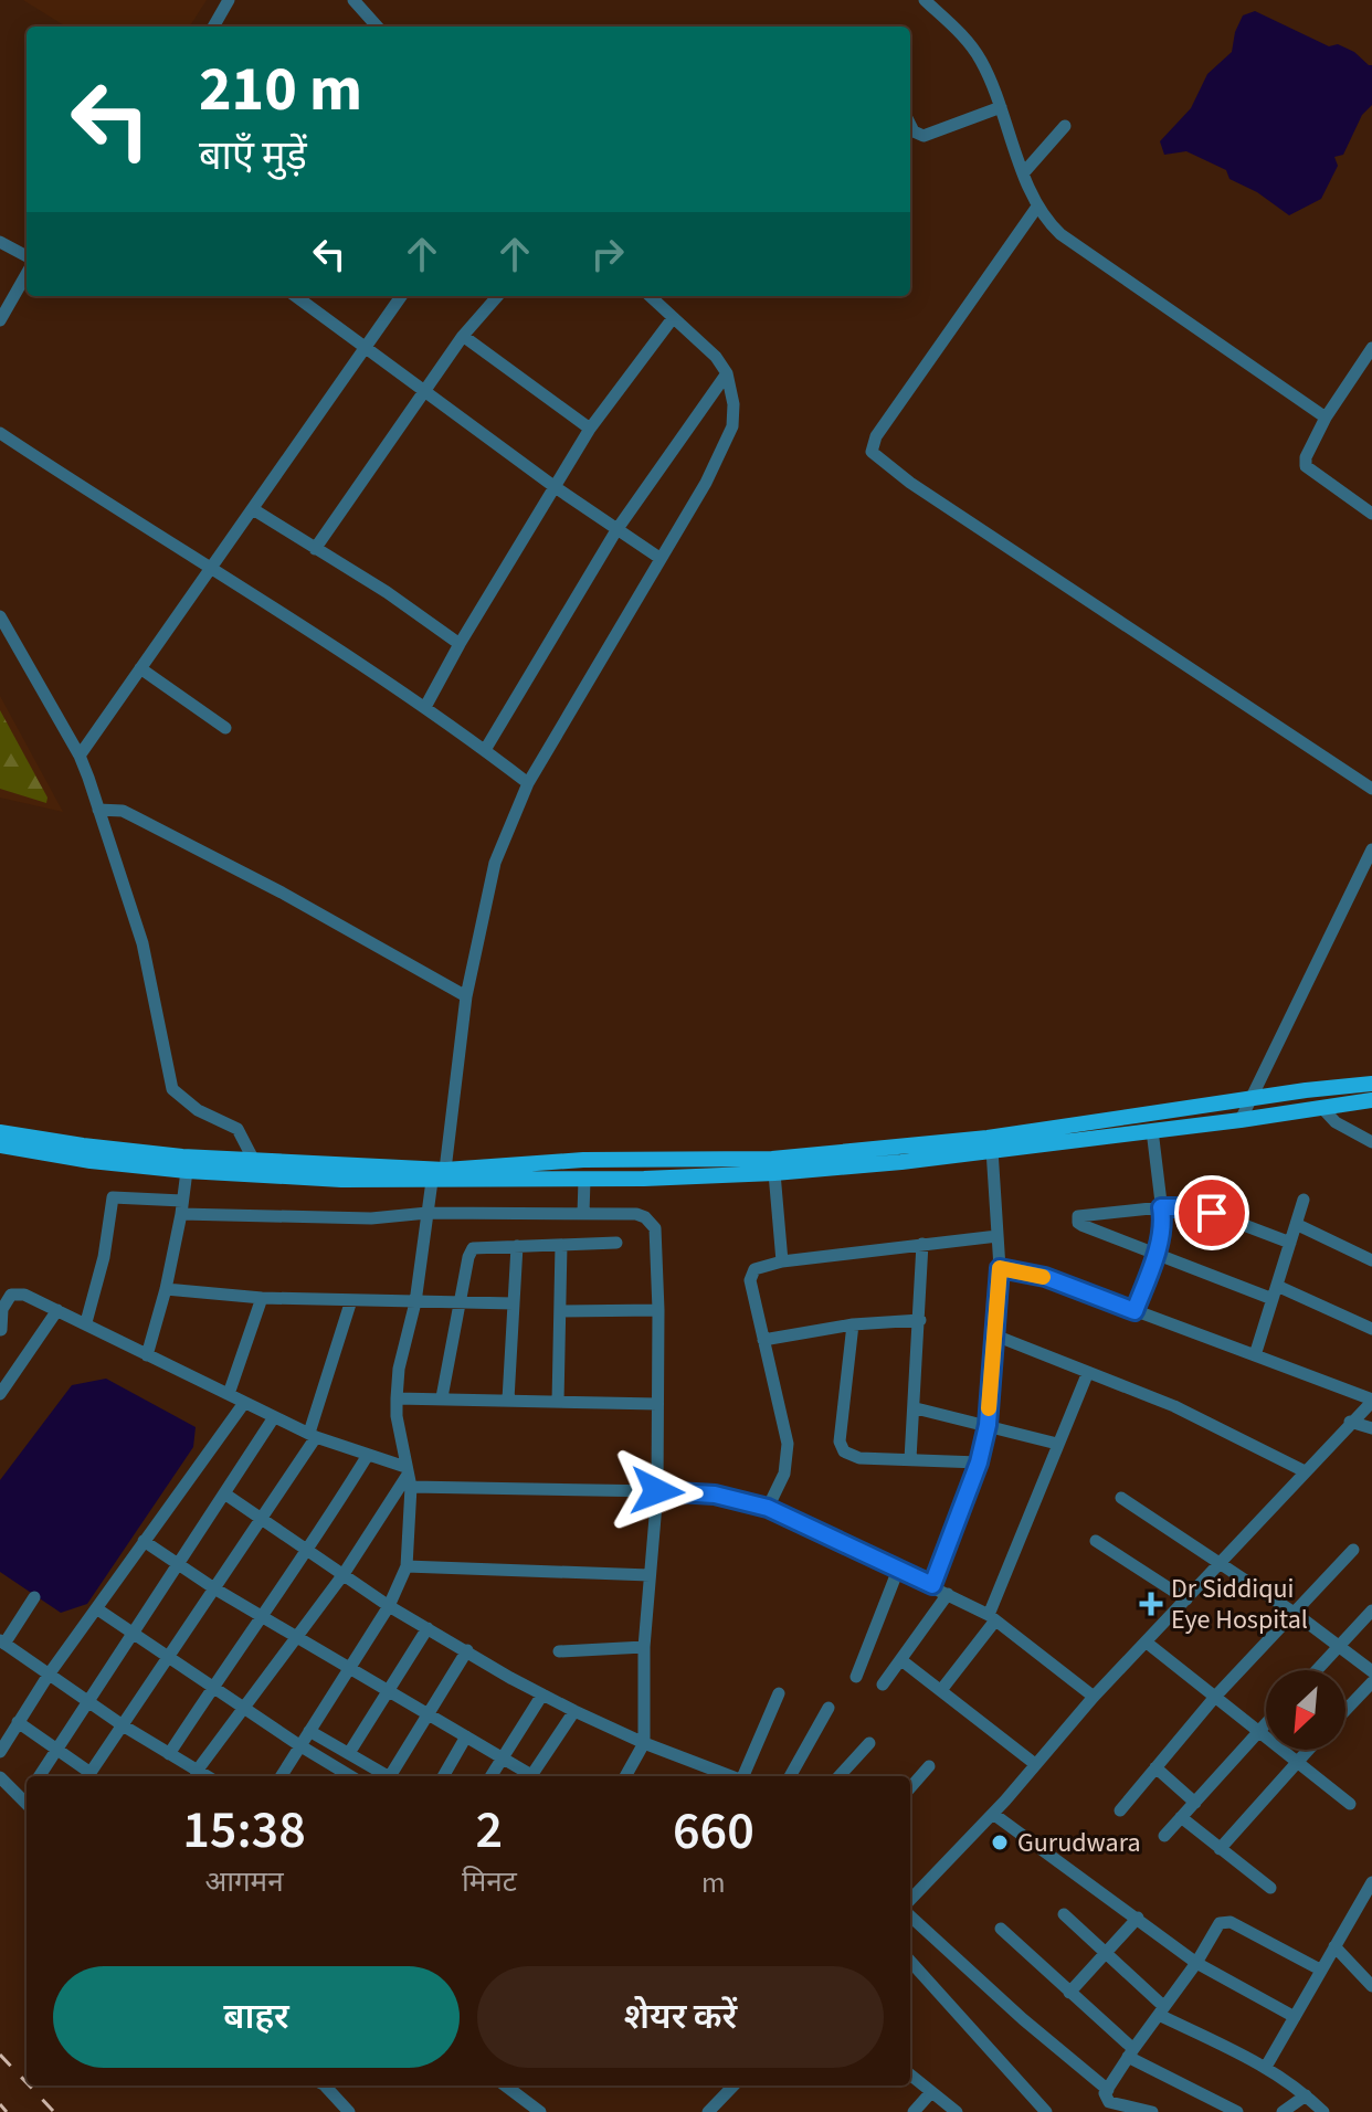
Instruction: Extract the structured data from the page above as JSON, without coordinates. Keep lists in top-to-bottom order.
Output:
{
  "places": {
    "health": ["Dr Siddiqui Eye Hospital"],
    "other": ["Gurudwara"]
  },
  "north": "bottom left",
  "page": {
    "turn": ["210 m", "बाएँ मुड़ें"],
    "eta": [
      "15:38",
      "आगमन",
      "2",
      "मिनट",
      "660",
      "m"
    ],
    "buttons": ["बाहर", "शेयर करें"]
  }
}
